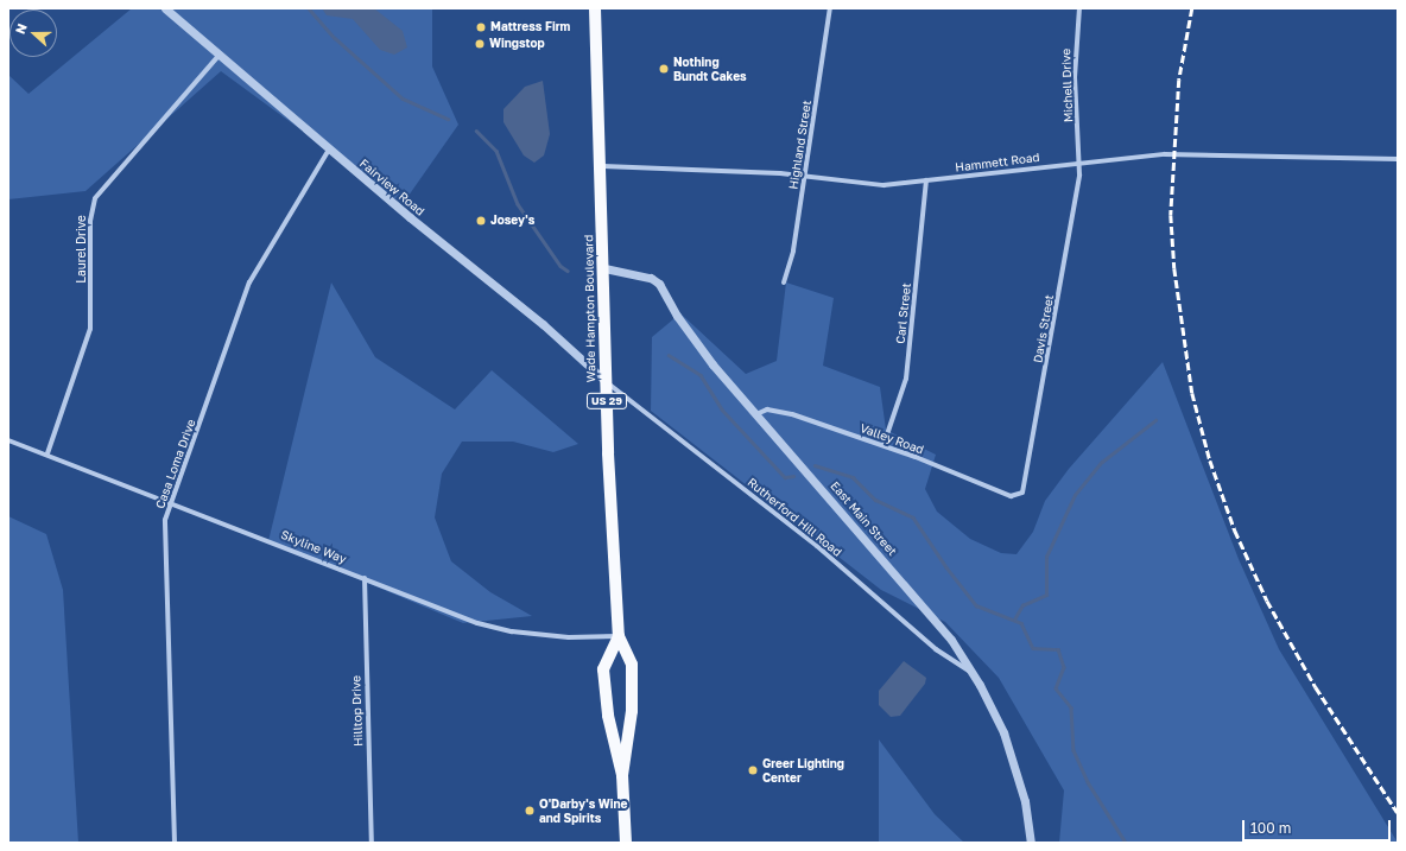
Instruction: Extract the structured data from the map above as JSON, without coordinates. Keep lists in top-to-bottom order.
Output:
{
  "streets": {
    "main road": ["Wade Hampton Boulevard", "US 29"],
    "street": [
      "Michell Drive",
      "Highland Street",
      "Hammett Road",
      "Fairview Road",
      "Laurel Drive",
      "Carl Street",
      "Davis Street",
      "Valley Road",
      "Casa Loma Drive",
      "Rutherford Hill Road",
      "East Main Street",
      "Skyline Way",
      "Hilltop Drive"
    ]
  },
  "crossings": [
    ["Michell Drive", "Hammett Road"],
    ["Michell Drive", "Davis Street"],
    ["Highland Street", "Hammett Road"],
    ["Hammett Road", "Wade Hampton Boulevard"],
    ["Hammett Road", "Carl Street"],
    ["Hammett Road", "Davis Street"],
    ["Fairview Road", "Laurel Drive"],
    ["Fairview Road", "Wade Hampton Boulevard"],
    ["Fairview Road", "Casa Loma Drive"],
    ["Fairview Road", "Rutherford Hill Road"],
    ["Laurel Drive", "Skyline Way"],
    ["Wade Hampton Boulevard", "Rutherford Hill Road"],
    ["Wade Hampton Boulevard", "East Main Street"],
    ["Wade Hampton Boulevard", "Skyline Way"],
    ["Carl Street", "Valley Road"],
    ["Davis Street", "Valley Road"],
    ["Valley Road", "East Main Street"],
    ["Casa Loma Drive", "Skyline Way"],
    ["Rutherford Hill Road", "East Main Street"],
    ["Skyline Way", "Hilltop Drive"]
  ],
  "places": [
    "Mattress Firm",
    "Wingstop",
    "Nothing Bundt Cakes",
    "Josey's",
    "Greer Lighting Center",
    "O'Darby's Wine and Spirits"
  ],
  "scale_bar": "100 m",
  "north": "left"
}
